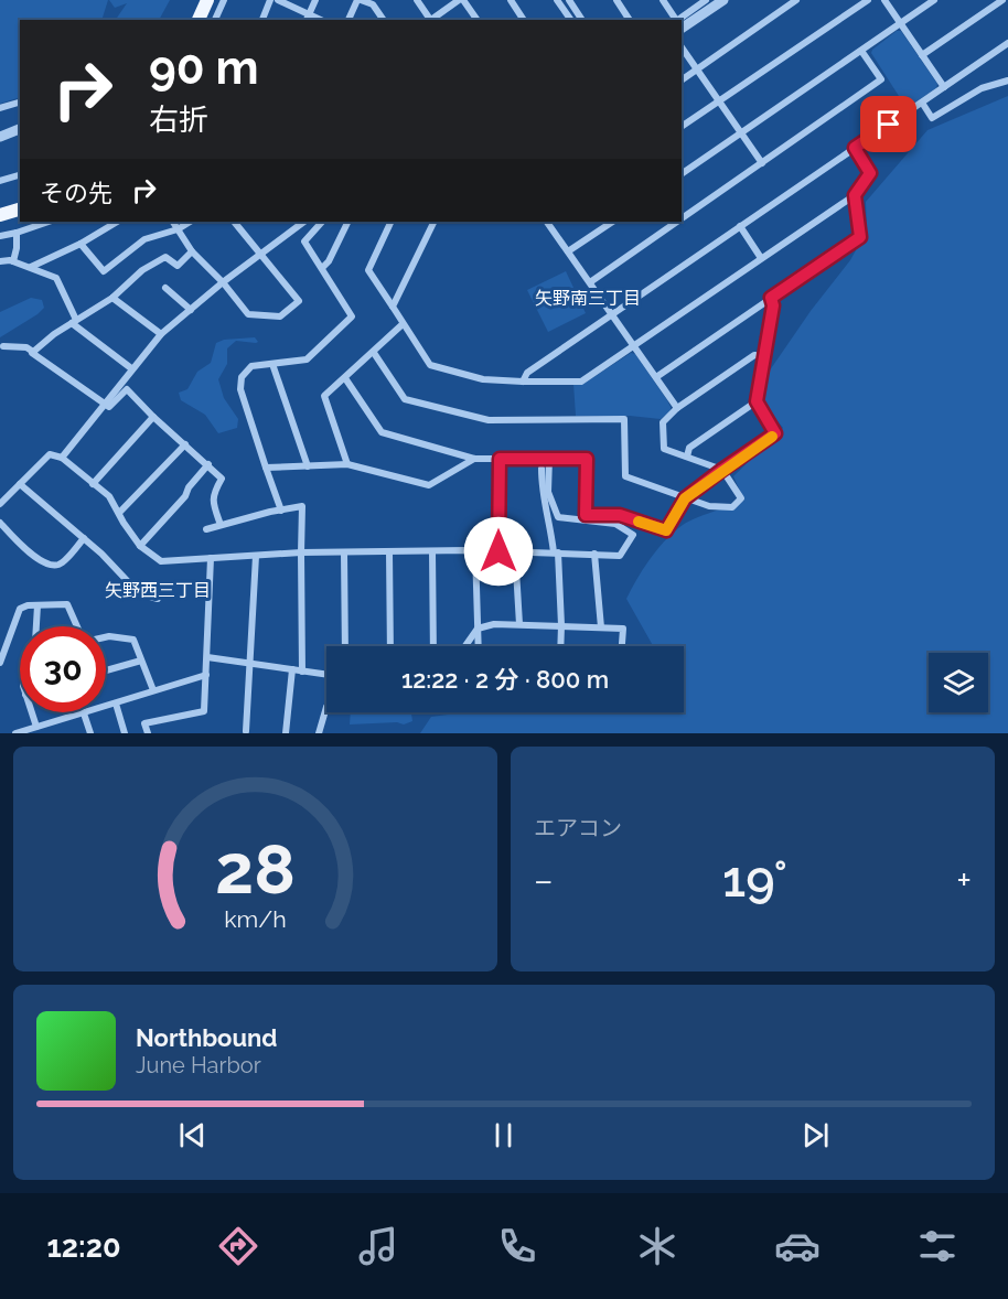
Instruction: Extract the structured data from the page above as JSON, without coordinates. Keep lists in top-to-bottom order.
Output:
{
  "districts": ["矢野南三丁目", "矢野西三丁目"],
  "page": {
    "turn": ["90 m", "右折"],
    "then": "その先",
    "limit": "30",
    "trip": "12:22 · 2 分 · 800 m",
    "tile": "エアコン",
    "heat": ["−", "19°", "+"],
    "song": ["Northbound", "June Harbor"],
    "tabs": "12:20",
    "gauge": ["28", "km/h"]
  }
}
